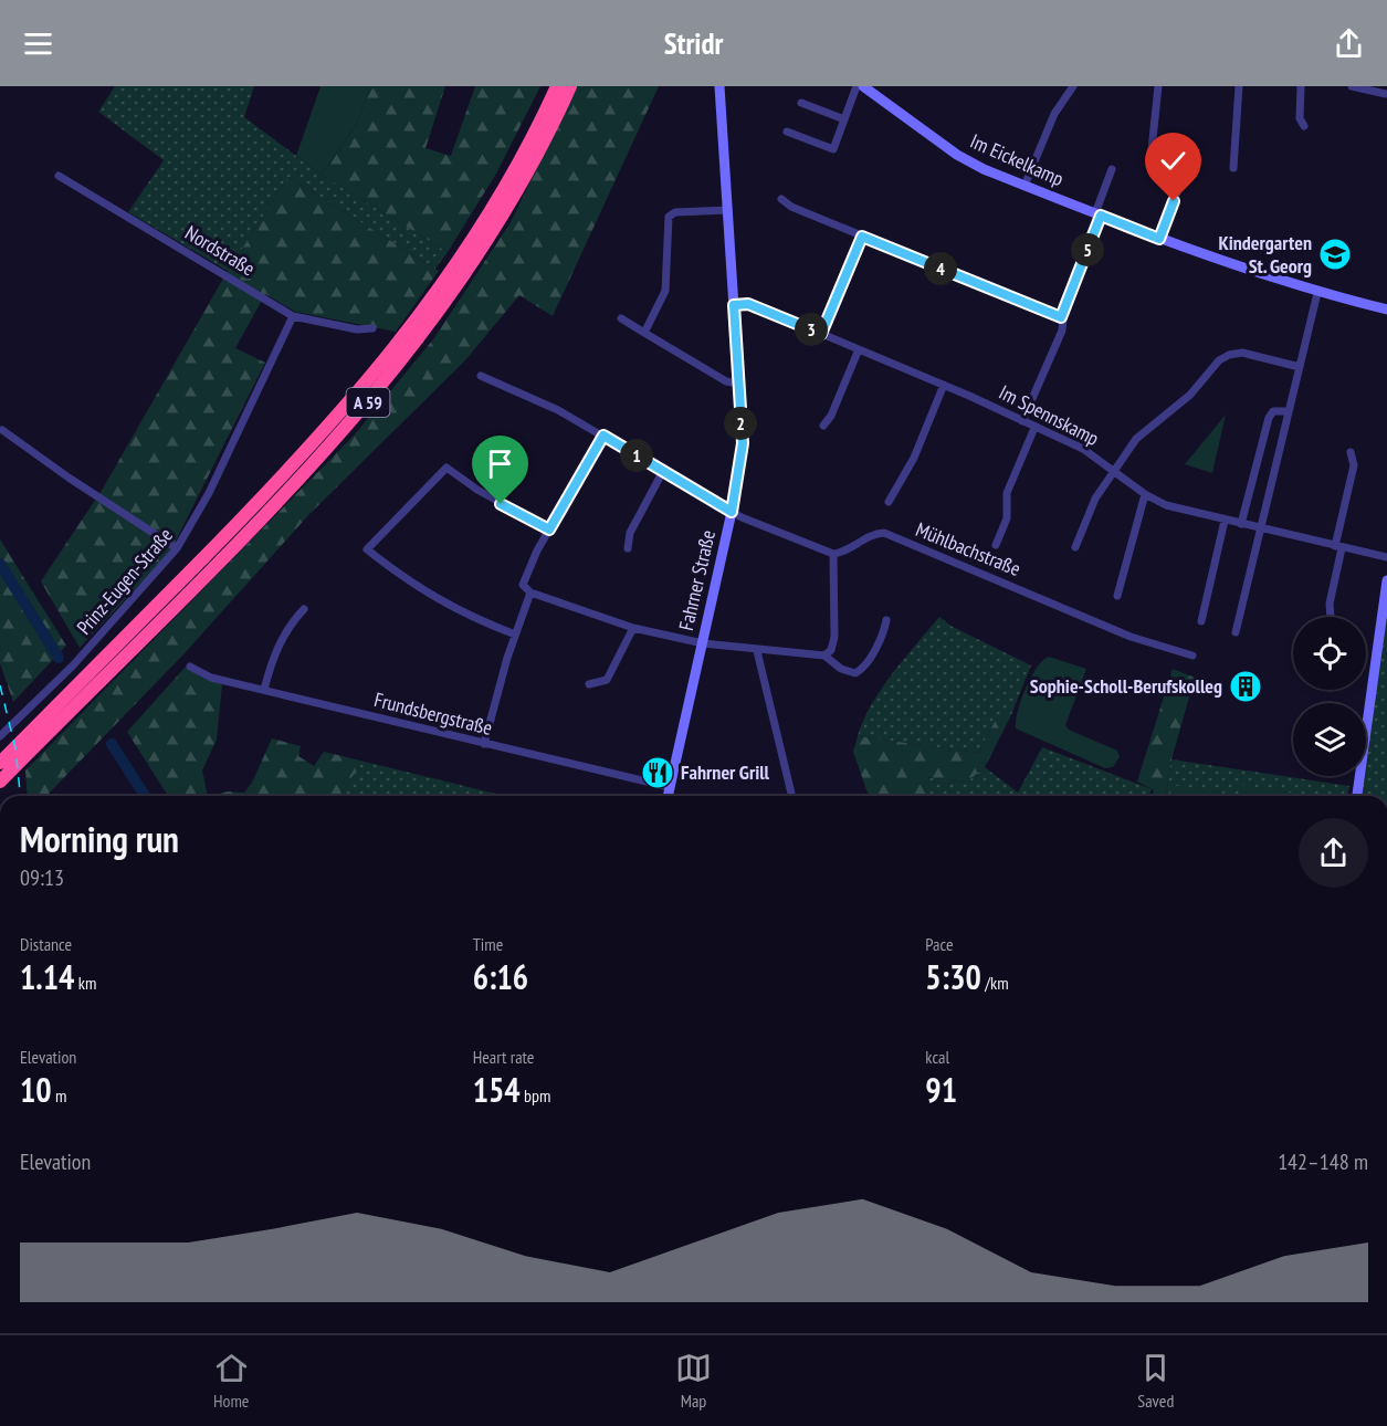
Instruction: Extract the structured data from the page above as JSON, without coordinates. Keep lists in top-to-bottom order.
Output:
{
  "streets": {
    "highway": ["A 59"],
    "street": [
      "Im Eickelkamp",
      "Nordstraße",
      "Im Spennskamp",
      "Mühlbachstraße",
      "Fahrner Straße",
      "Prinz-Eugen-Straße",
      "Frundsbergstraße"
    ]
  },
  "crossings": [
    ["Nordstraße", "Prinz-Eugen-Straße"],
    ["Im Spennskamp", "Fahrner Straße"],
    ["Fahrner Straße", "Frundsbergstraße"]
  ],
  "places": {
    "school or university": ["Kindergarten St. Georg"],
    "building": ["Sophie-Scholl-Berufskolleg"],
    "restaurant": ["Fahrner Grill"]
  },
  "page": {
    "header": "Stridr",
    "pins": [
      "5",
      "4",
      "3",
      "2",
      "1"
    ],
    "heading": ["Morning run", "09:13"],
    "stats": [
      ["Distance", "1.14 km"],
      ["Time", "6:16"],
      ["Pace", "5:30 /km"],
      ["Elevation", "10 m"],
      ["Heart rate", "154 bpm"],
      ["kcal", "91"]
    ],
    "chart": ["Elevation", "142–148 m"],
    "tabs": ["Home", "Map", "Saved"]
  }
}
